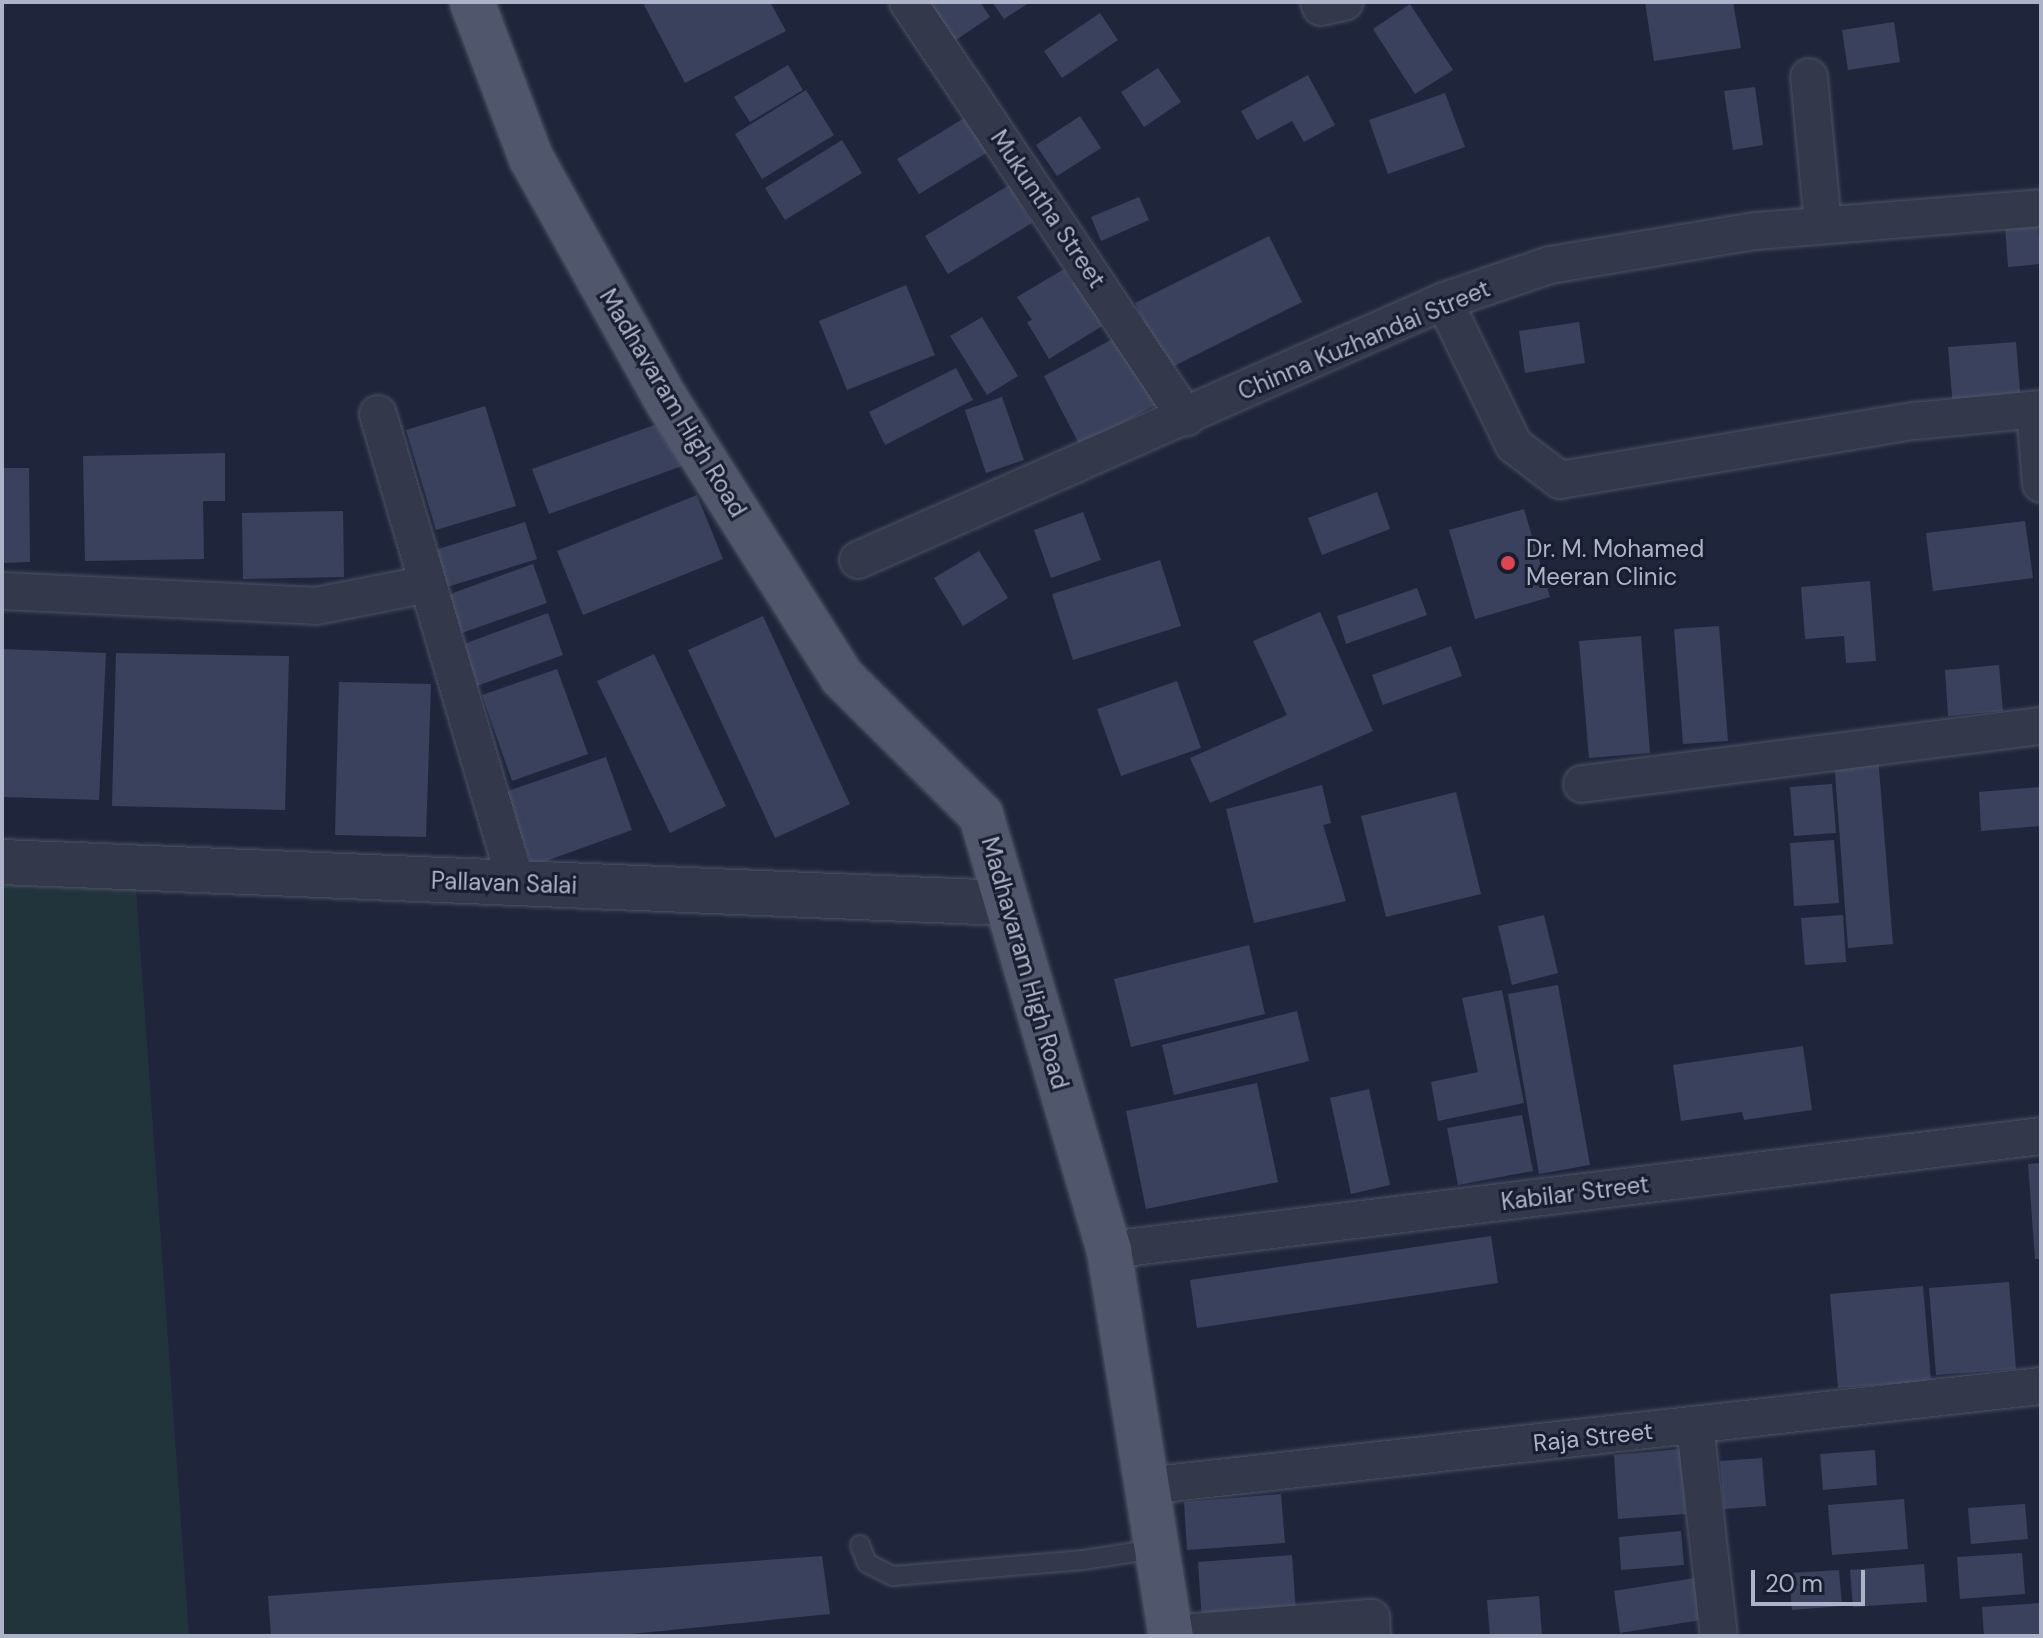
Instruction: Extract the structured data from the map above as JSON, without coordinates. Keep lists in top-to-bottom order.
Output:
{
  "streets": {
    "main road": ["Madhavaram High Road"],
    "street": [
      "Mukuntha Street",
      "Chinna Kuzhandai Street",
      "Pallavan Salai",
      "Kabilar Street",
      "Raja Street"
    ]
  },
  "crossings": [
    ["Mukuntha Street", "Chinna Kuzhandai Street"],
    ["Madhavaram High Road", "Pallavan Salai"],
    ["Madhavaram High Road", "Kabilar Street"],
    ["Madhavaram High Road", "Raja Street"]
  ],
  "places": ["Dr. M. Mohamed Meeran Clinic"],
  "scale_bar": "20 m"
}
